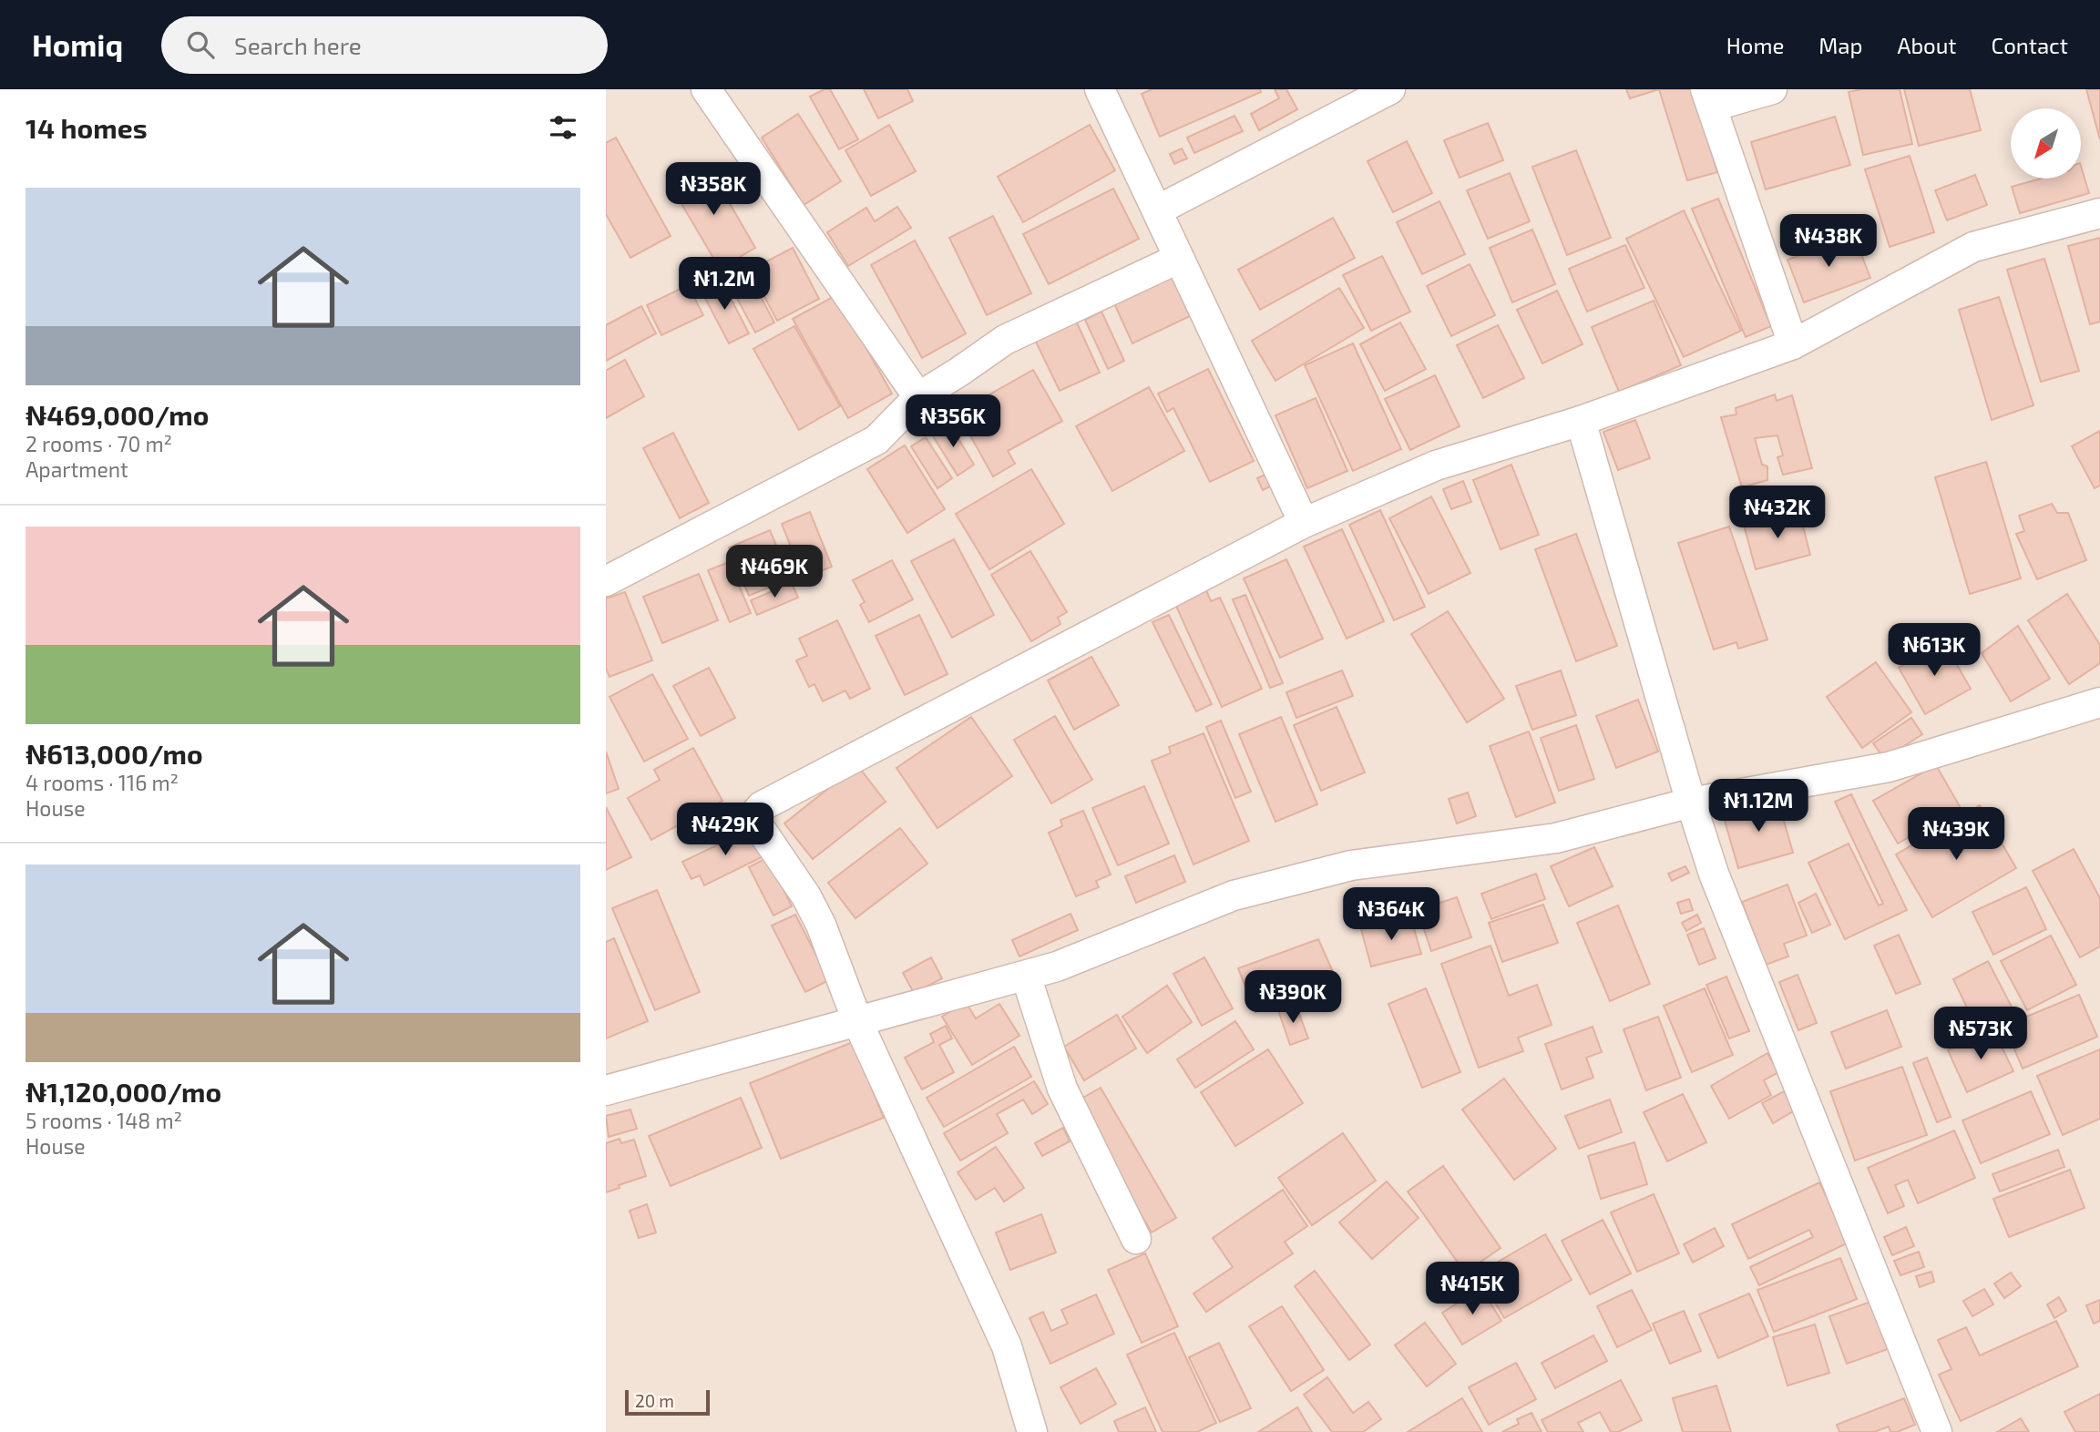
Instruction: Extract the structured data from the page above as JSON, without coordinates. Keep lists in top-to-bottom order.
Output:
{
  "scale_bar": "20 m",
  "north": "bottom left",
  "page": {
    "header": "Homiq",
    "search": "Search here",
    "nav": [
      "Home",
      "Map",
      "About",
      "Contact"
    ],
    "heading": "14 homes",
    "price": [
      "₦358K",
      "₦438K",
      "₦1.2M",
      "₦356K",
      "₦432K",
      "₦469K",
      "₦613K",
      "₦1.12M",
      "₦429K",
      "₦439K",
      "₦364K",
      "₦390K",
      "₦573K",
      "₦415K"
    ],
    "list": [
      {
        "name": "₦469,000/mo",
        "note": "2 rooms · 70 m² · Apartment"
      },
      {
        "name": "₦613,000/mo",
        "note": "4 rooms · 116 m² · House"
      },
      {
        "name": "₦1,120,000/mo",
        "note": "5 rooms · 148 m² · House"
      }
    ],
    "scale": "20 m"
  }
}
